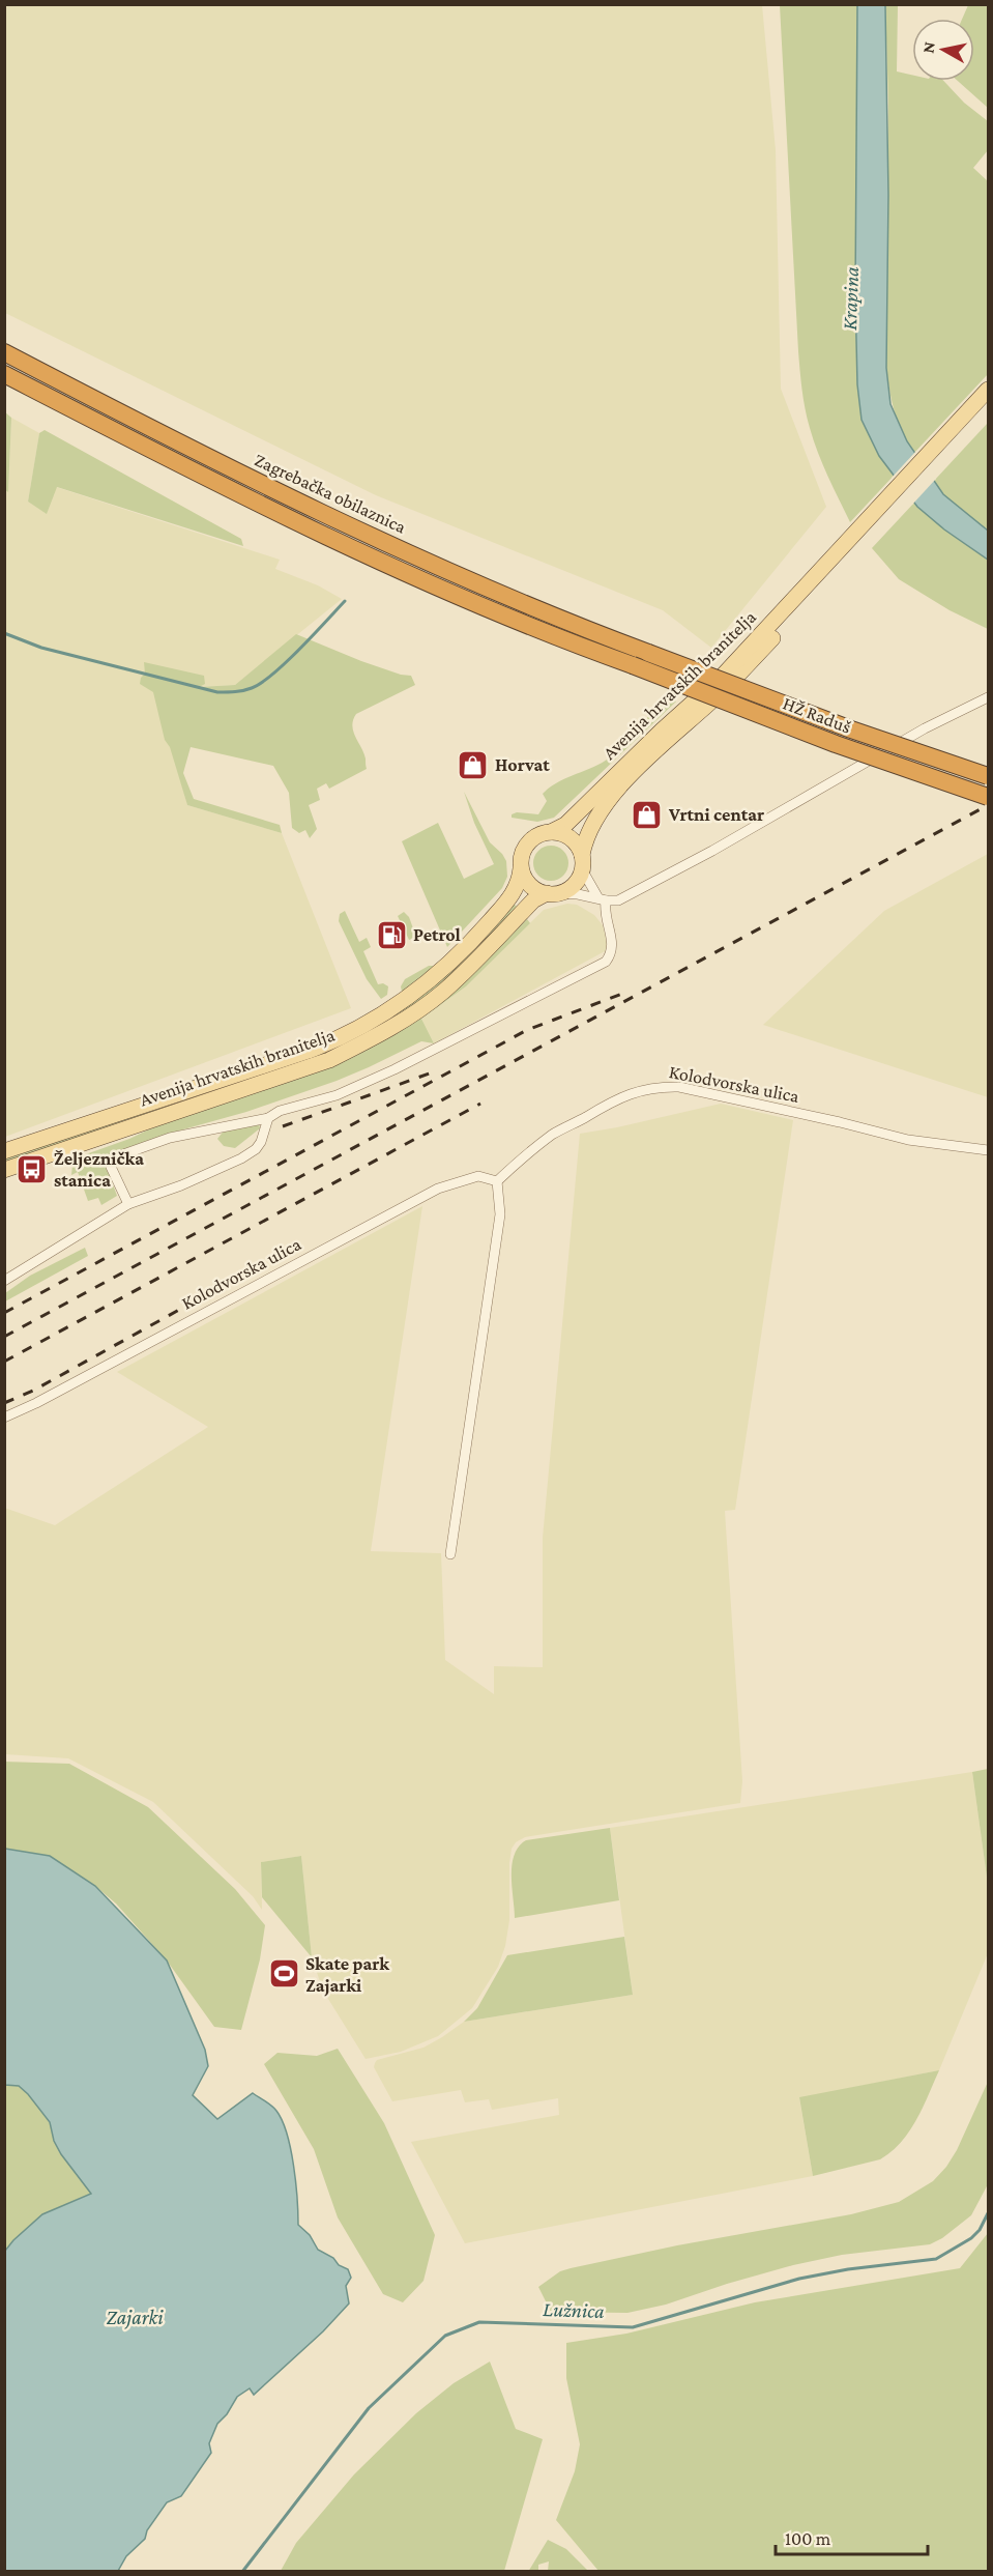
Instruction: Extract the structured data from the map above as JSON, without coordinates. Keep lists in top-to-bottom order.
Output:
{
  "streets": {
    "highway": ["Zagrebačka obilaznica", "HŽ Raduš"],
    "main road": ["Avenija hrvatskih branitelja"],
    "street": ["Kolodvorska ulica"]
  },
  "crossings": [
    ["Zagrebačka obilaznica", "HŽ Raduš"]
  ],
  "water": ["Krapina", "Lužnica", "Zajarki"],
  "places": {
    "shop": ["Horvat", "Vrtni centar"],
    "fuel station": ["Petrol"],
    "bus stop": ["Željeznička stanica"],
    "sports": ["Skate park Zajarki"]
  },
  "scale_bar": "100 m",
  "north": "left"
}
